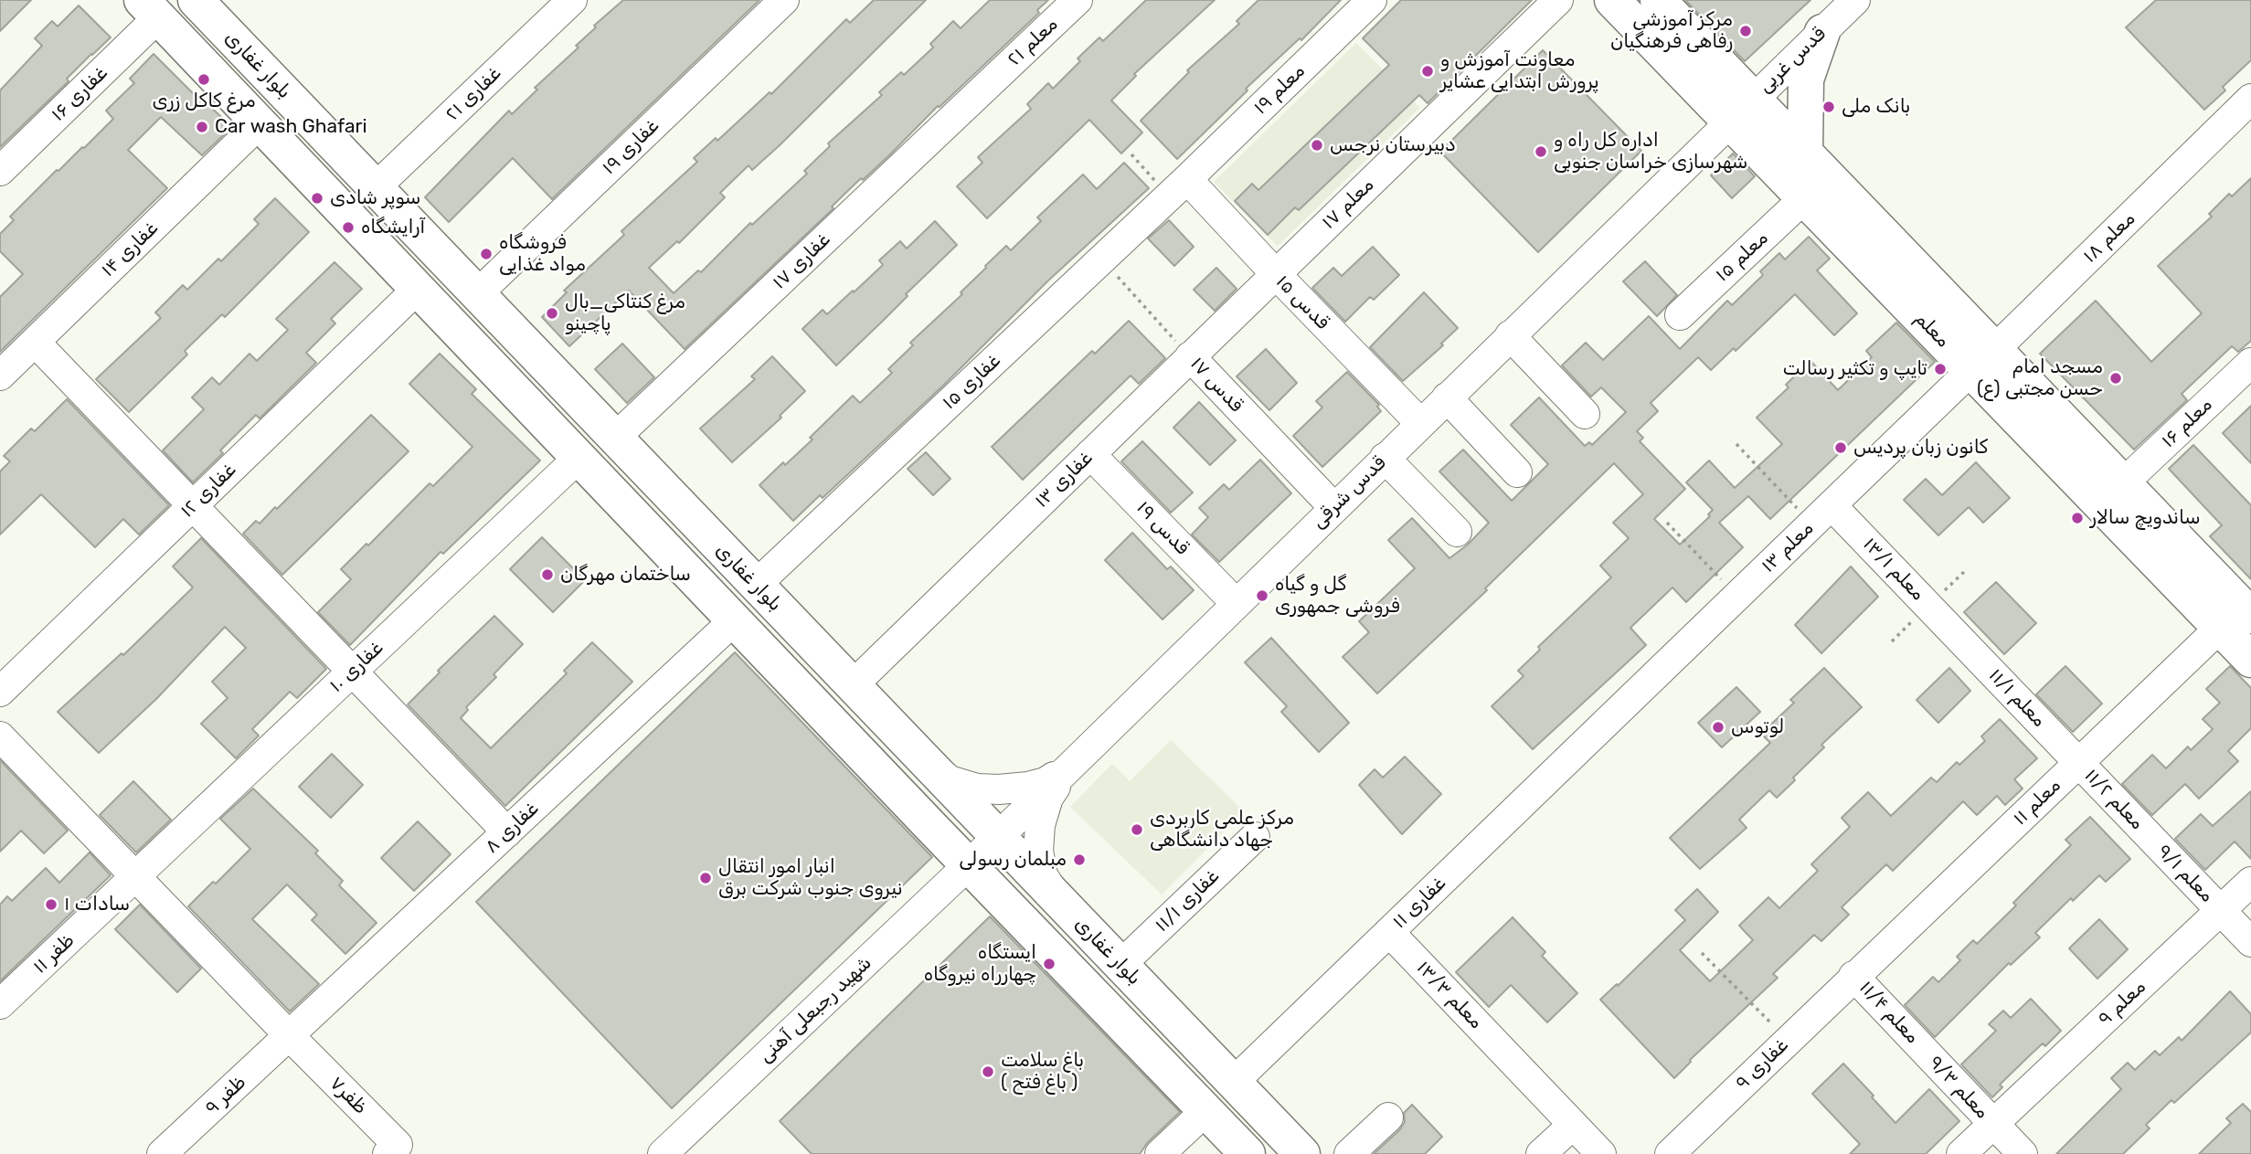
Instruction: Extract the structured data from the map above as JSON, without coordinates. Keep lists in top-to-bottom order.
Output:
{
  "streets": {
    "main road": ["بلوار غفاری", "معلم"],
    "street": [
      "معلم ۲۱",
      "قدس غربی",
      "معلم ۱۹",
      "غفاری ۱۶",
      "غفاری ۲۱",
      "غفاری ۱۹",
      "معلم ۱۷",
      "معلم ۱۸",
      "غفاری ۱۴",
      "معلم ۱۵",
      "غفاری ۱۷",
      "قدس ۱۵",
      "غفاری ۱۵",
      "قدس ۱۷",
      "معلم ۱۶‌",
      "غفاری ۱۳",
      "غفاری ۱۲",
      "قدس شرقی",
      "قدس ۱۹",
      "معلم ۱۳",
      "معلم ۱۳/۱",
      "غفاری ۱۰",
      "معلم ۱۱/۱",
      "معلم ۱۱/۲",
      "معلم ۱۱",
      "غفاری ۸",
      "معلم ۹/۱",
      "غفاری ۱۱/۱",
      "غفاری ۱۱",
      "ظفر ۱۱",
      "معلم ۱۳/۳",
      "معلم ۹",
      "شهید رجبعلی آهنی",
      "معلم ۱۱/۴",
      "غفاری ۹",
      "معلم ۹/۳",
      "ظفر ۹",
      "ظفر۷"
    ]
  },
  "crossings": [
    ["معلم ۲۱", "غفاری ۱۷"],
    ["قدس غربی", "معلم"],
    ["قدس غربی", "قدس شرقی"],
    ["بلوار غفاری", "غفاری ۱۶"],
    ["بلوار غفاری", "غفاری ۲۱"],
    ["بلوار غفاری", "غفاری ۱۹"],
    ["بلوار غفاری", "غفاری ۱۴"],
    ["بلوار غفاری", "غفاری ۱۷"],
    ["بلوار غفاری", "غفاری ۱۵"],
    ["بلوار غفاری", "غفاری ۱۳"],
    ["بلوار غفاری", "غفاری ۱۲"],
    ["بلوار غفاری", "قدس شرقی"],
    ["بلوار غفاری", "غفاری ۱۰"],
    ["بلوار غفاری", "غفاری ۸"],
    ["بلوار غفاری", "غفاری ۱۱/۱"],
    ["بلوار غفاری", "غفاری ۱۱"],
    ["بلوار غفاری", "شهید رجبعلی آهنی"],
    ["معلم ۱۹", "قدس ۱۵"],
    ["معلم ۱۹", "غفاری ۱۵"],
    ["معلم ۱۷", "قدس ۱۵"],
    ["معلم ۱۷", "غفاری ۱۳"],
    ["معلم ۱۸", "معلم"],
    ["معلم ۱۸", "معلم ۱۳"],
    ["معلم ۱۵", "معلم"],
    ["قدس ۱۵", "غفاری ۱۵"],
    ["قدس ۱۵", "غفاری ۱۳"],
    ["قدس ۱۵", "قدس شرقی"],
    ["معلم", "معلم ۱۶‌"],
    ["معلم", "قدس شرقی"],
    ["معلم", "معلم ۱۳"],
    ["معلم", "معلم ۱۱"],
    ["غفاری ۱۵", "قدس ۱۷"],
    ["قدس ۱۷", "غفاری ۱۳"],
    ["قدس ۱۷", "قدس شرقی"],
    ["غفاری ۱۳", "قدس ۱۹"],
    ["قدس شرقی", "قدس ۱۹"],
    ["قدس شرقی", "شهید رجبعلی آهنی"],
    ["معلم ۱۳", "معلم ۱۳/۱"],
    ["معلم ۱۳", "غفاری ۱۱"],
    ["معلم ۱۳/۱", "معلم ۱۱/۱"],
    ["غفاری ۱۰", "ظفر ۱۱"],
    ["معلم ۱۱/۱", "معلم ۱۱/۲"],
    ["معلم ۱۱/۱", "معلم ۱۱"],
    ["معلم ۱۱/۲", "معلم ۱۱"],
    ["معلم ۱۱/۲", "معلم ۹/۱"],
    ["معلم ۱۱", "معلم ۱۱/۴"],
    ["معلم ۱۱", "غفاری ۹"],
    ["غفاری ۸", "ظفر ۹"],
    ["غفاری ۸", "ظفر۷"],
    ["معلم ۹/۱", "معلم ۹"],
    ["غفاری ۱۱", "معلم ۱۳/۳"],
    ["معلم ۹", "معلم ۹/۳"],
    ["معلم ۱۱/۴", "غفاری ۹"],
    ["معلم ۱۱/۴", "معلم ۹/۳"],
    ["ظفر ۹", "ظفر۷"]
  ],
  "places": [
    "مرکز آموزشی رفاهی فرهنگیان",
    "معاونت آموزش و پرورش ابتدایی عشایر",
    "مرغ کاکل زری",
    "بانک ملی",
    "Car wash Ghafari",
    "دبیرستان نرجس",
    "اداره کل راه و شهرسازی خراسان جنوبی",
    "سوپر شادی",
    "آرایشگاه",
    "فروشگاه مواد غذایی",
    "مرغ کنتاکی_بال پاچینو",
    "تایپ و تکثیر رسالت",
    "مسجد امام حسن مجتبی (ع)",
    "کانون زبان پردیس",
    "ساندویچ سالار",
    "ساختمان مهرگان",
    "گل و گیاه فروشی جمهوری",
    "لوتوس",
    "مرکز علمی کاربردی جهاد دانشگاهی",
    "مبلمان رسولی",
    "انبار امور انتقال نیروی جنوب شرکت برق",
    "سادات ۱",
    "ایستگاه چهارراه نیروگاه",
    "باغ سلامت ( باغ فتح )"
  ]
}
